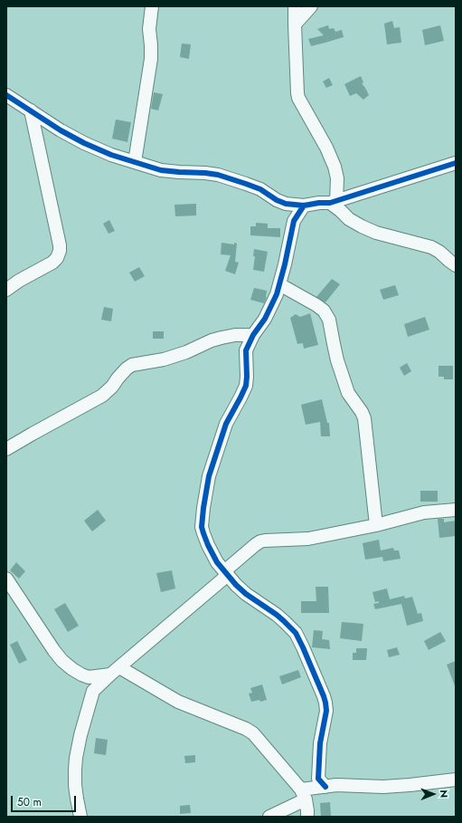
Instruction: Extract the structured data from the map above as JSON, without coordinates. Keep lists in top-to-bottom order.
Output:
{
  "scale_bar": "50 m",
  "north": "right"
}
